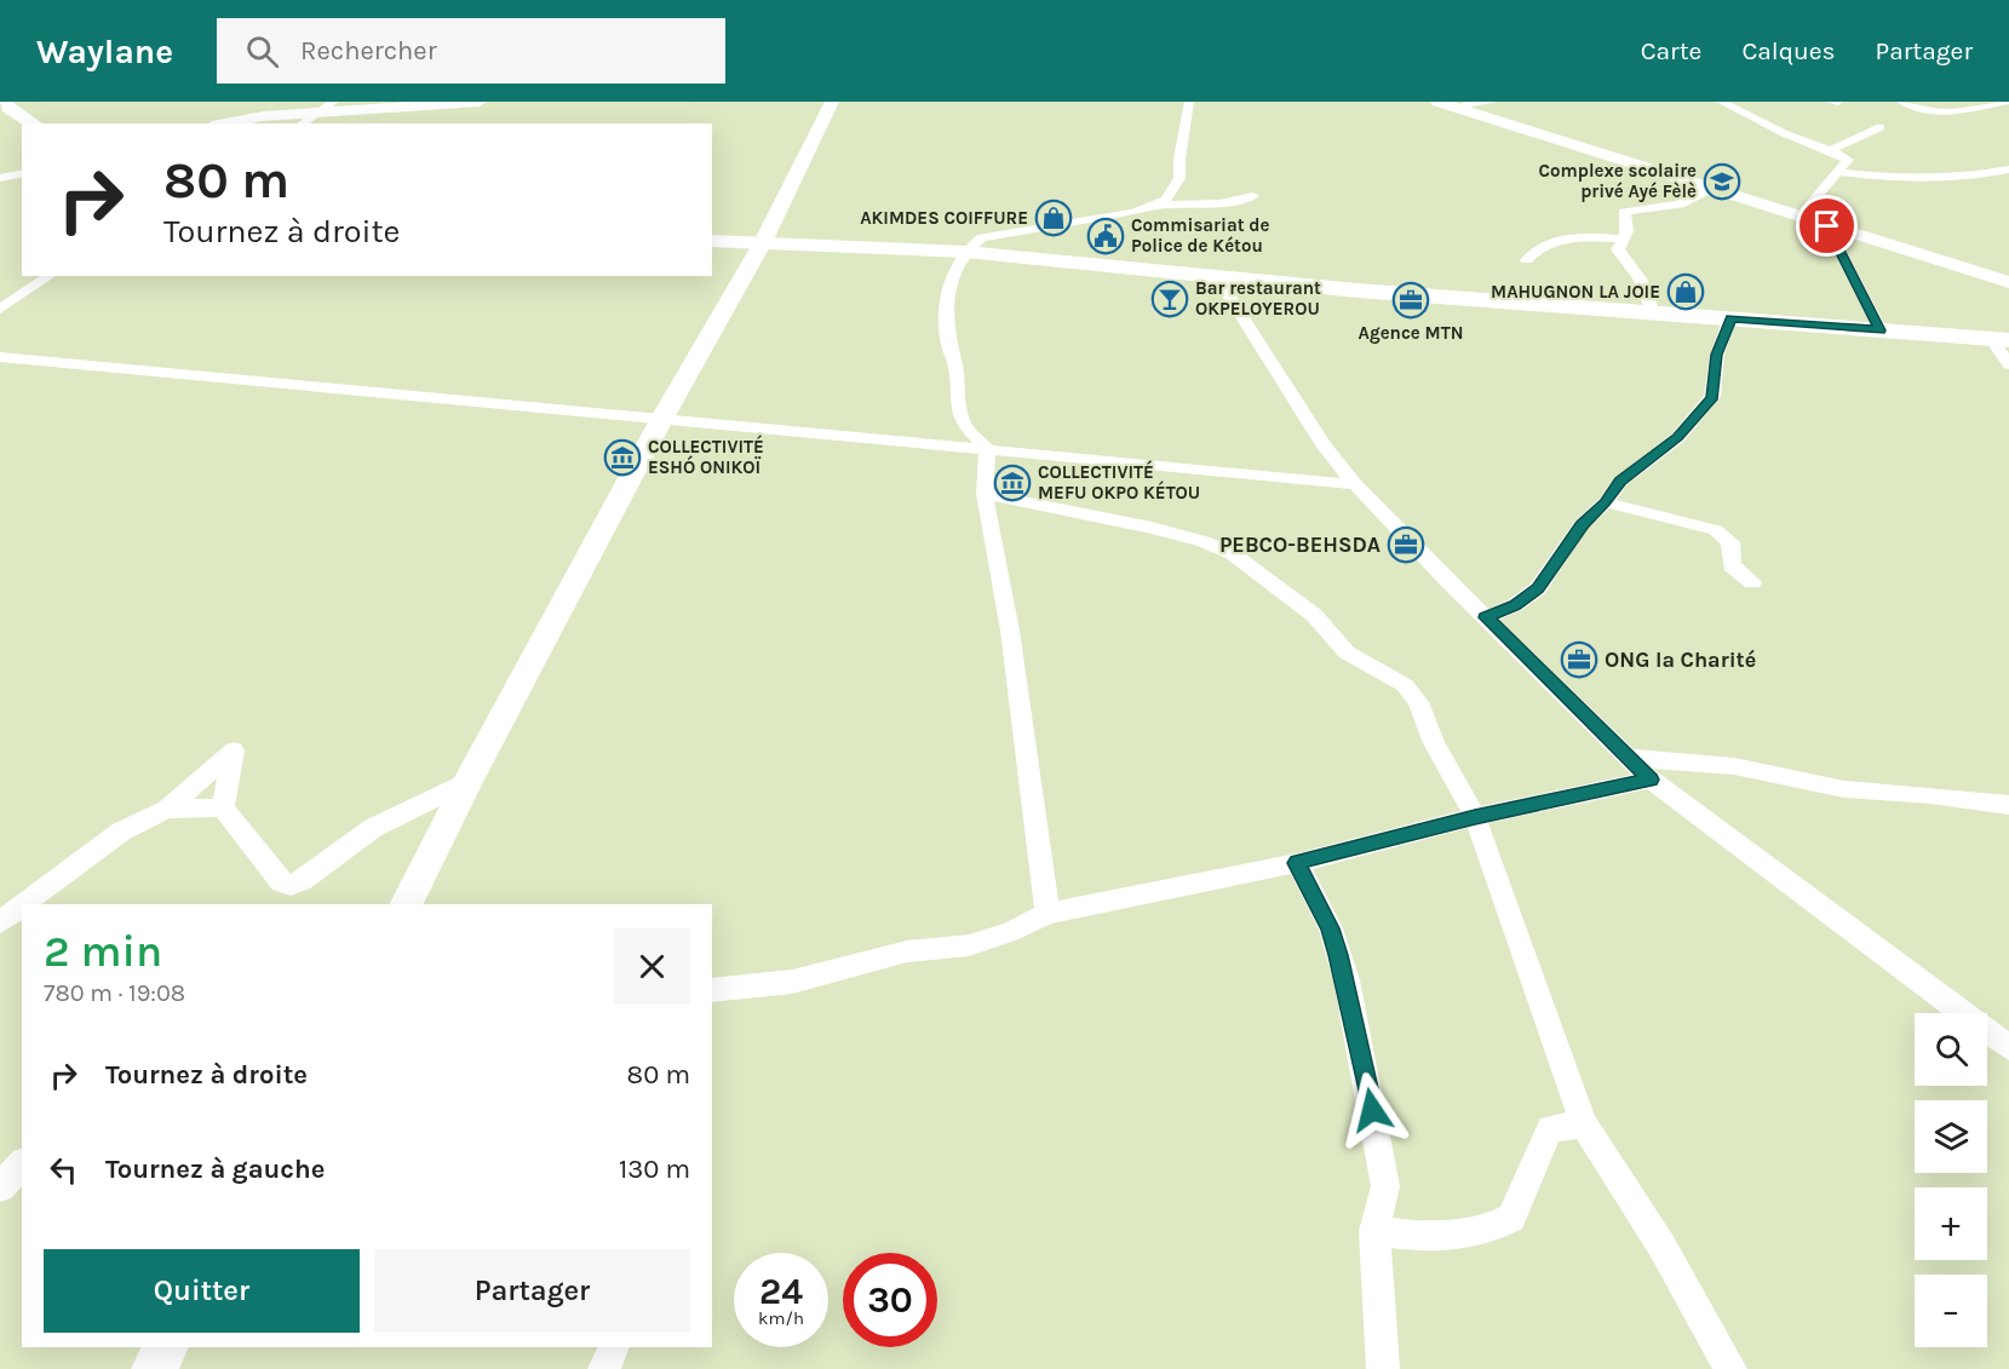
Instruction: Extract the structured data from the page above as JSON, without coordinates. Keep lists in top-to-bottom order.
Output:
{
  "places": {
    "school or university": ["Complexe scolaire privé Ayé Fèlè"],
    "shop": ["AKIMDES COIFFURE", "MAHUGNON LA JOIE"],
    "public building": ["Commisariat de Police de Kétou"],
    "bar": ["Bar restaurant OKPELOYEROU"],
    "office": ["Agence MTN", "PEBCO-BEHSDA", "ONG la Charité"],
    "museum": ["COLLECTIVITÉ ESHÓ ONIKOÏ", "COLLECTIVITÉ MEFU OKPO KÉTOU"]
  },
  "page": {
    "header": "Waylane",
    "search": "Rechercher",
    "nav": ["Carte", "Calques", "Partager"],
    "turn": ["80 m", "Tournez à droite"],
    "heading": ["2 min", "780 m · 19:08"],
    "map_buttons": ["+", "−"],
    "list": [
      {
        "name": "Tournez à droite",
        "value": "80 m"
      },
      {
        "name": "Tournez à gauche",
        "value": "130 m"
      }
    ],
    "buttons": ["Quitter", "Partager"],
    "speed": "24 km/h",
    "limit": "30"
  }
}
